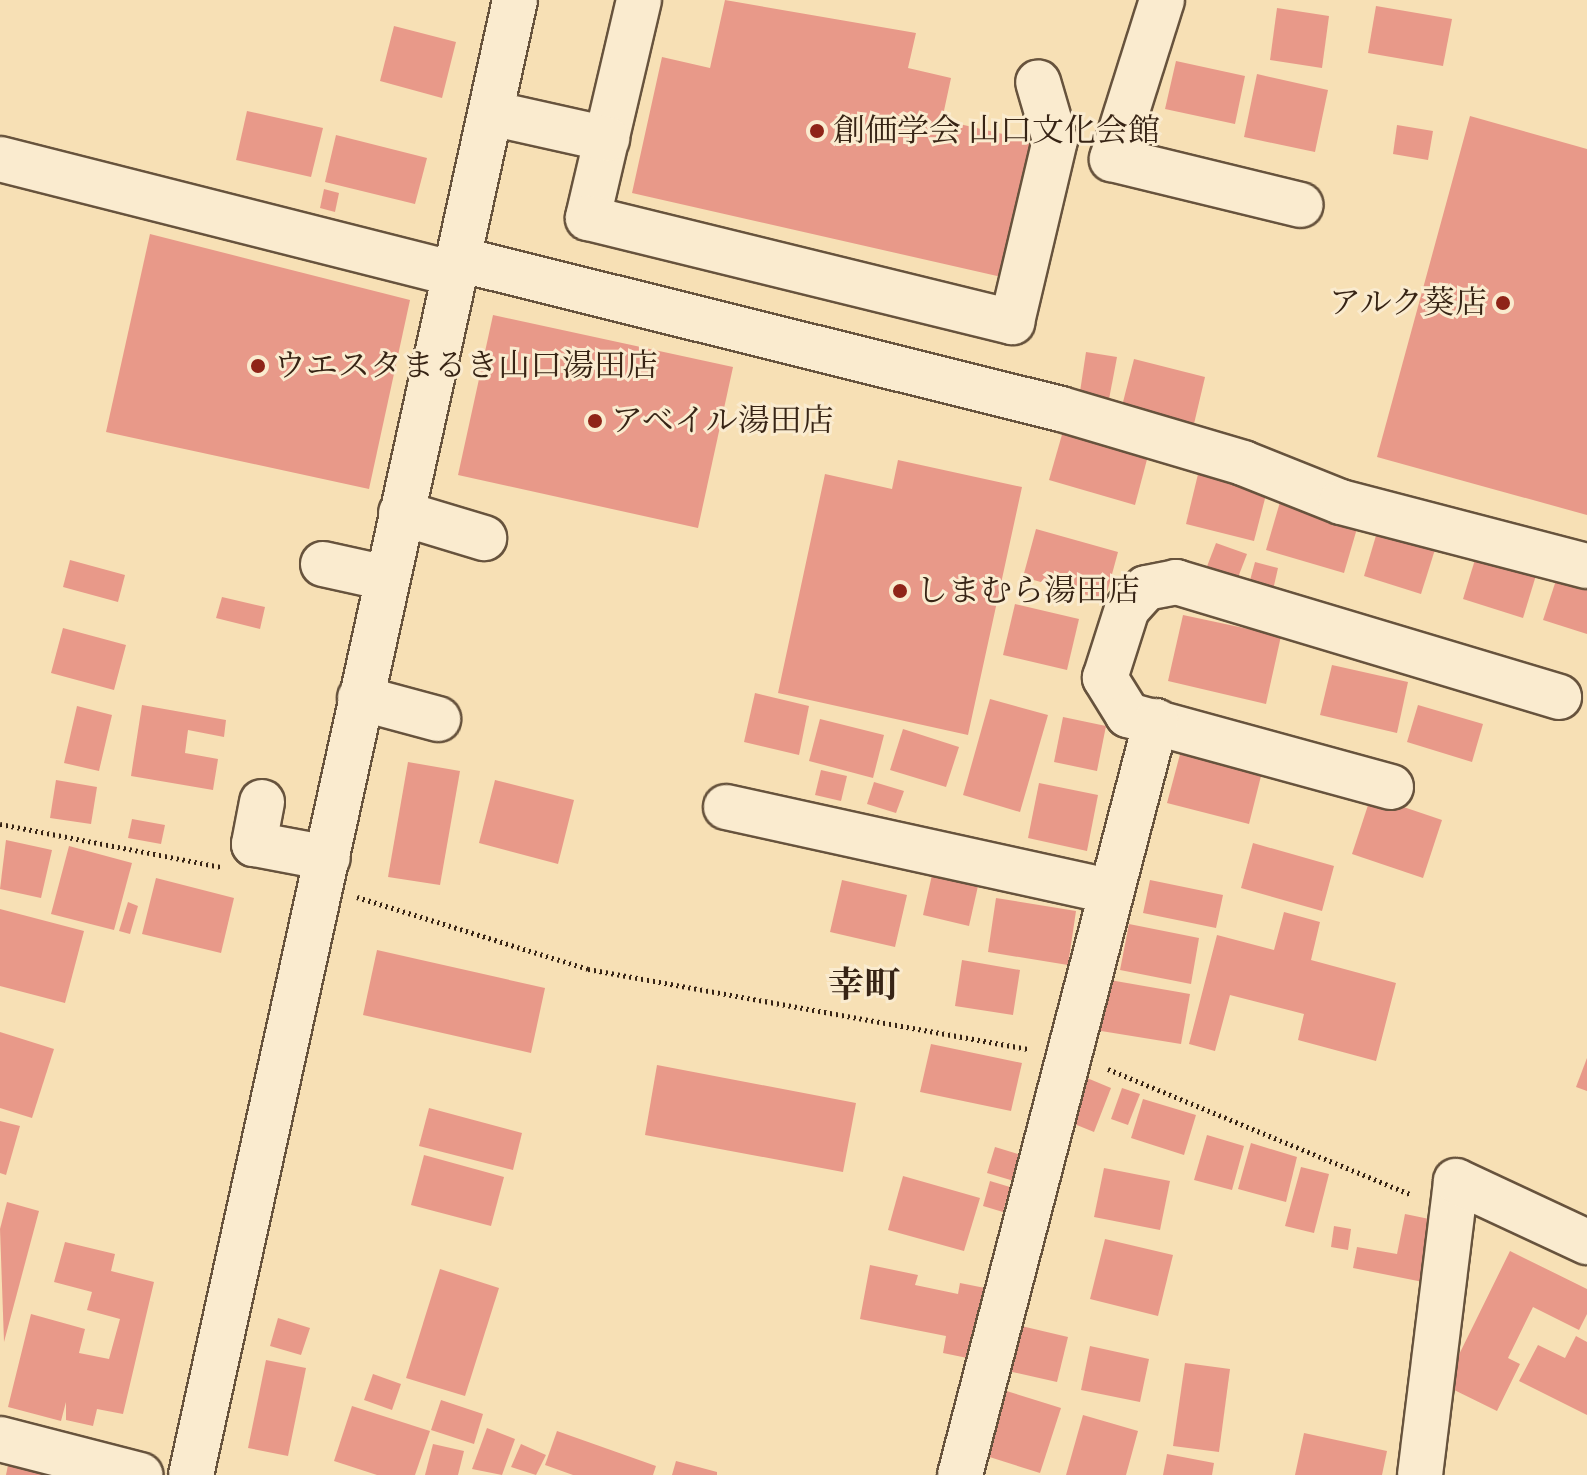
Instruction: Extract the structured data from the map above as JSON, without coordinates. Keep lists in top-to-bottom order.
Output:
{
  "districts": ["幸町"],
  "places": [
    "創価学会 山口文化会館",
    "アルク葵店",
    "ウエスタまるき山口湯田店",
    "アベイル湯田店",
    "しまむら湯田店"
  ]
}
